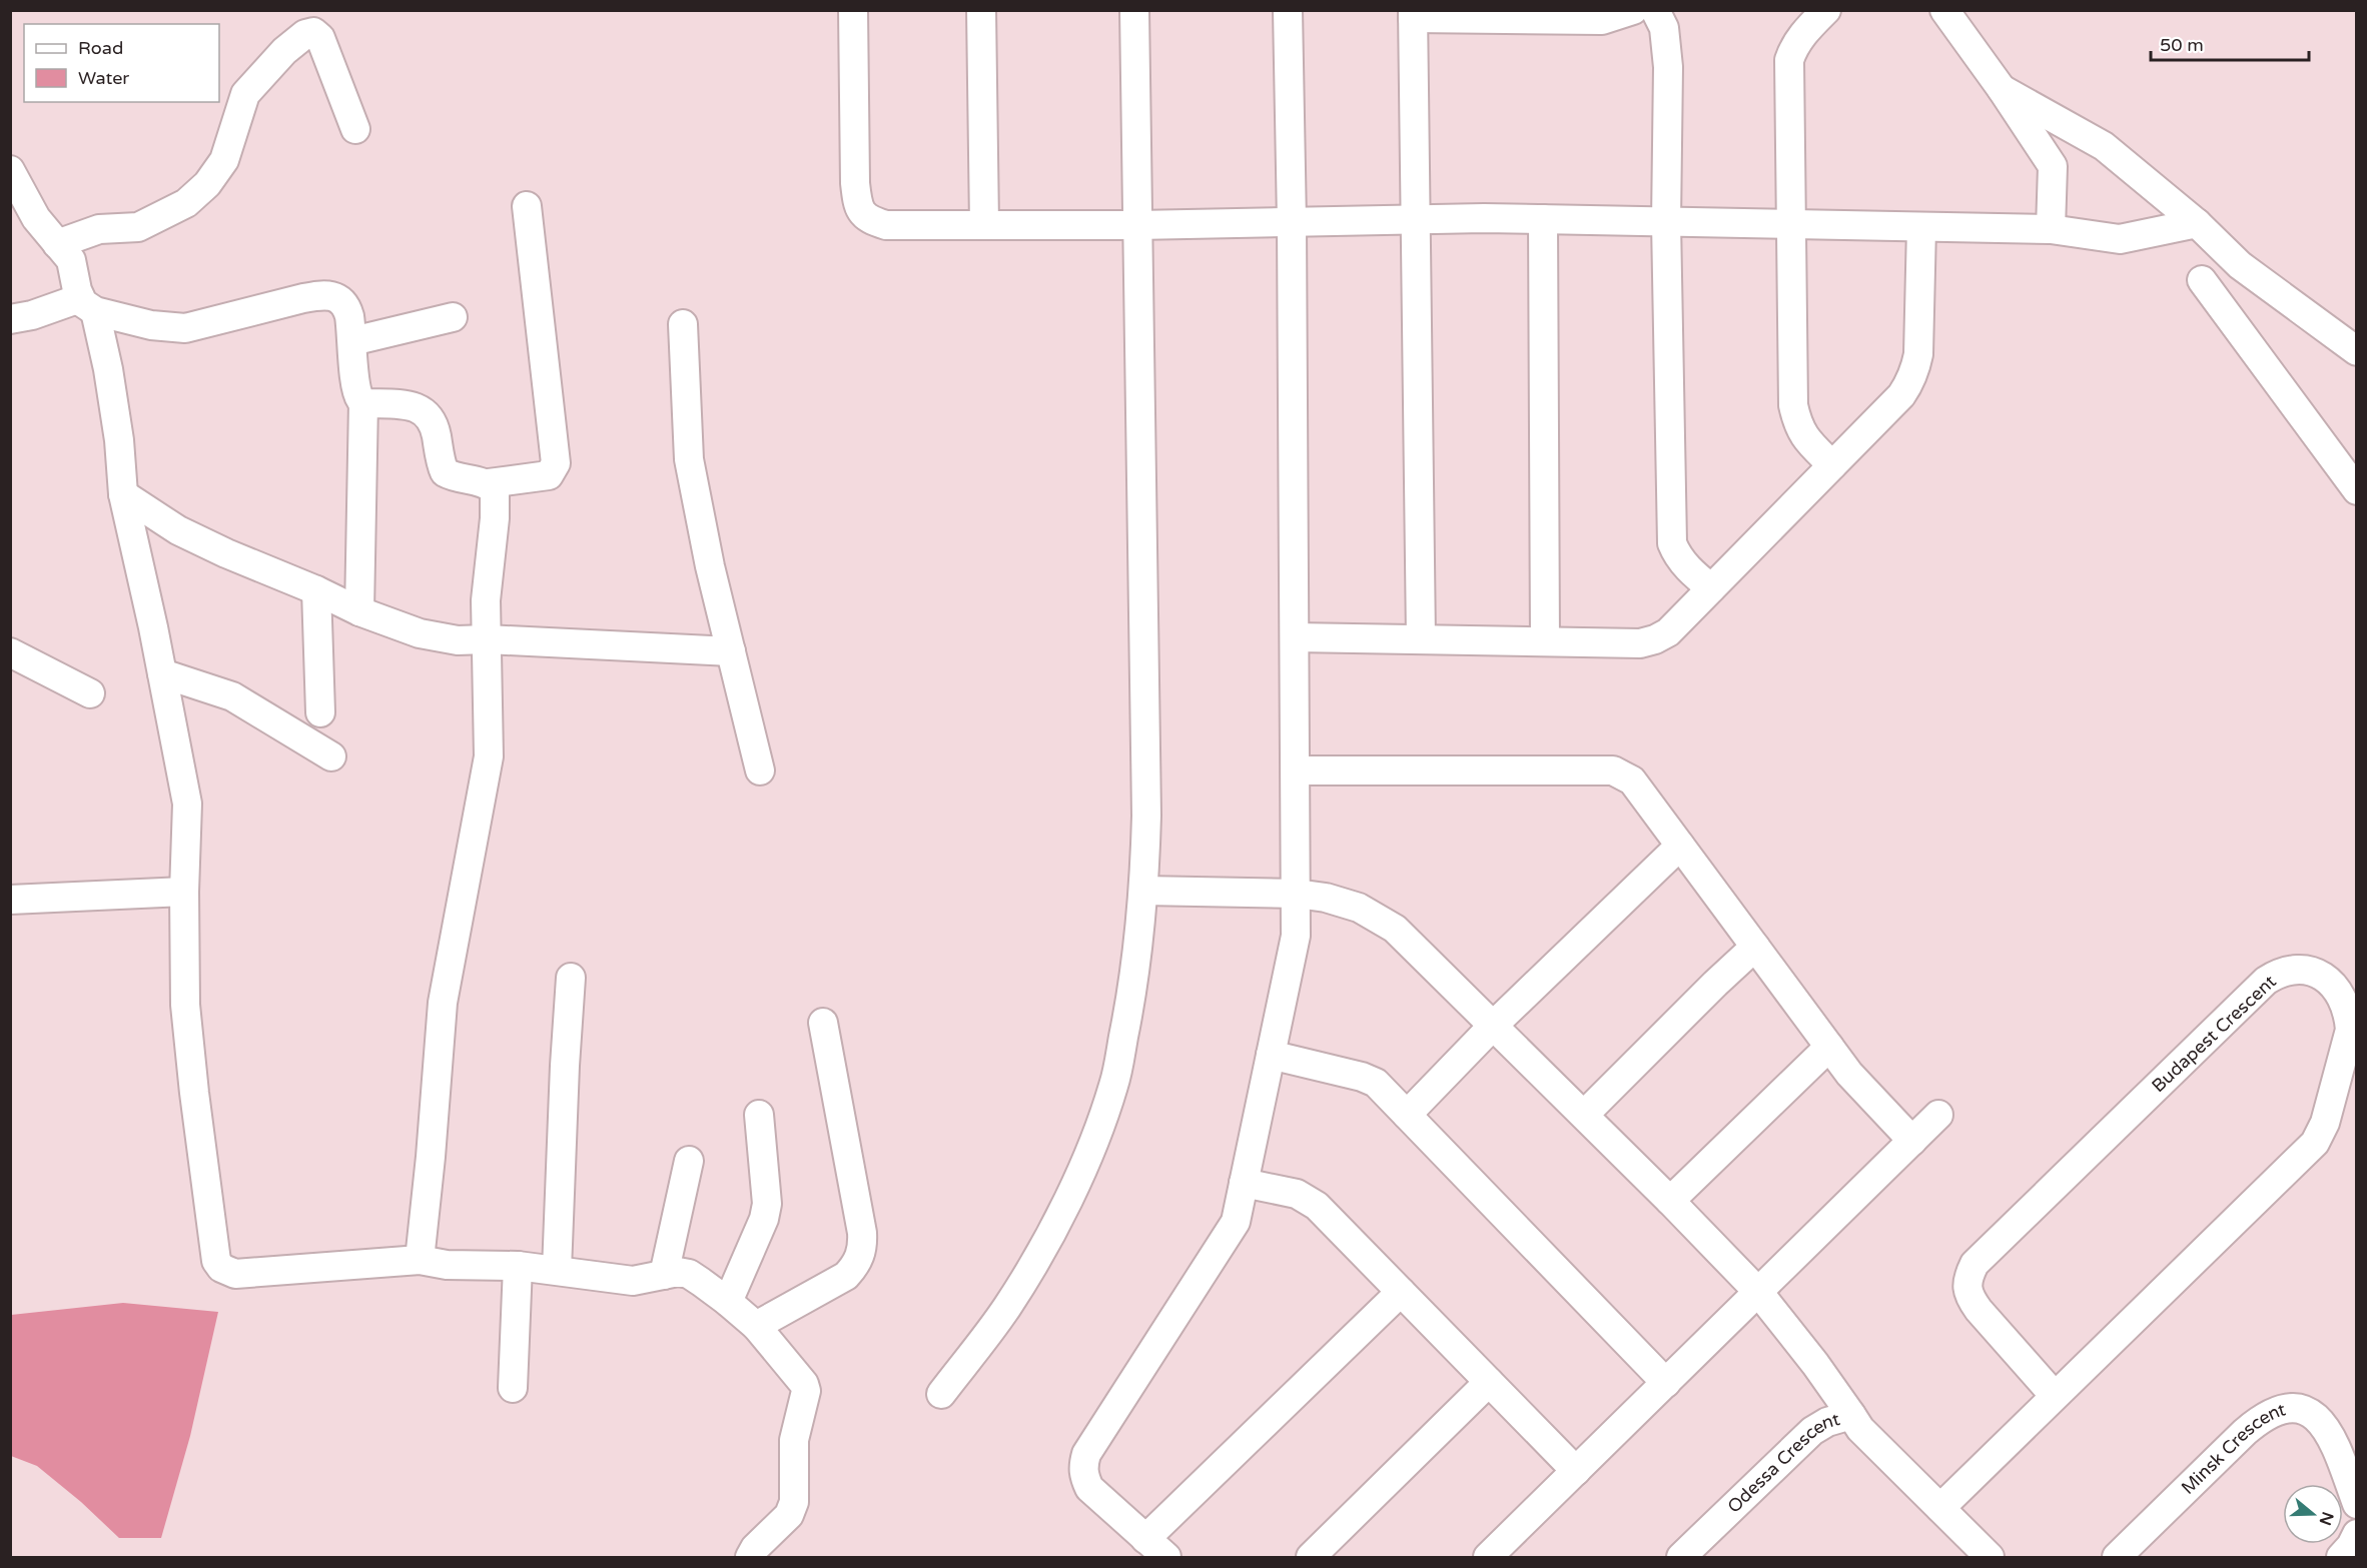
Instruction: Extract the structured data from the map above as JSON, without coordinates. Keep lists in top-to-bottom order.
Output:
{
  "streets": {
    "street": ["Budapest Crescent", "Minsk Crescent", "Odessa Crescent"]
  },
  "crossings": [
    ["Budapest Crescent", "Odessa Crescent"]
  ],
  "legend": ["Road", "Water"],
  "scale_bar": "50 m",
  "north": "right"
}
